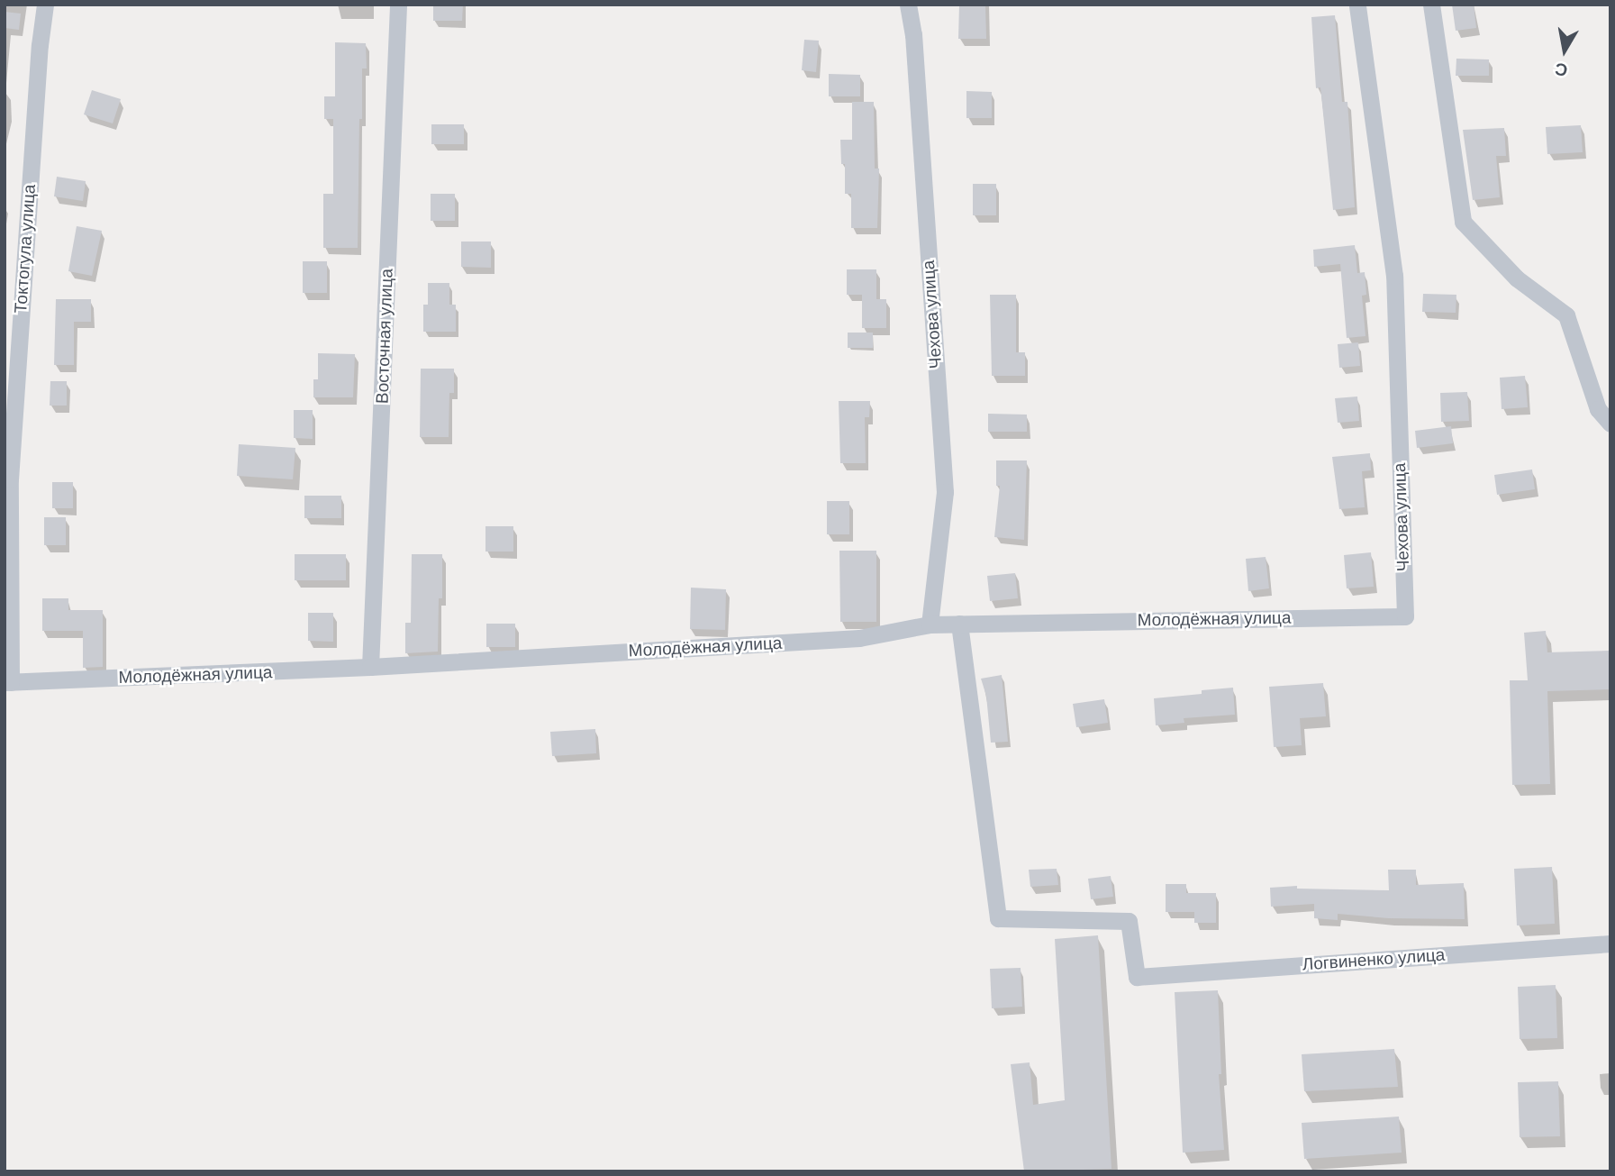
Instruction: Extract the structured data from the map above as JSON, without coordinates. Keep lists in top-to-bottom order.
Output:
{
  "streets": {
    "street": [
      "Токтогула улица",
      "Чехова улица",
      "Восточная улица",
      "Молодёжная улица",
      "Логвиненко улица"
    ]
  },
  "crossings": [
    ["Токтогула улица", "Молодёжная улица"],
    ["Чехова улица", "Молодёжная улица"],
    ["Восточная улица", "Молодёжная улица"],
    ["Молодёжная улица", "Логвиненко улица"]
  ],
  "north": "bottom"
}
